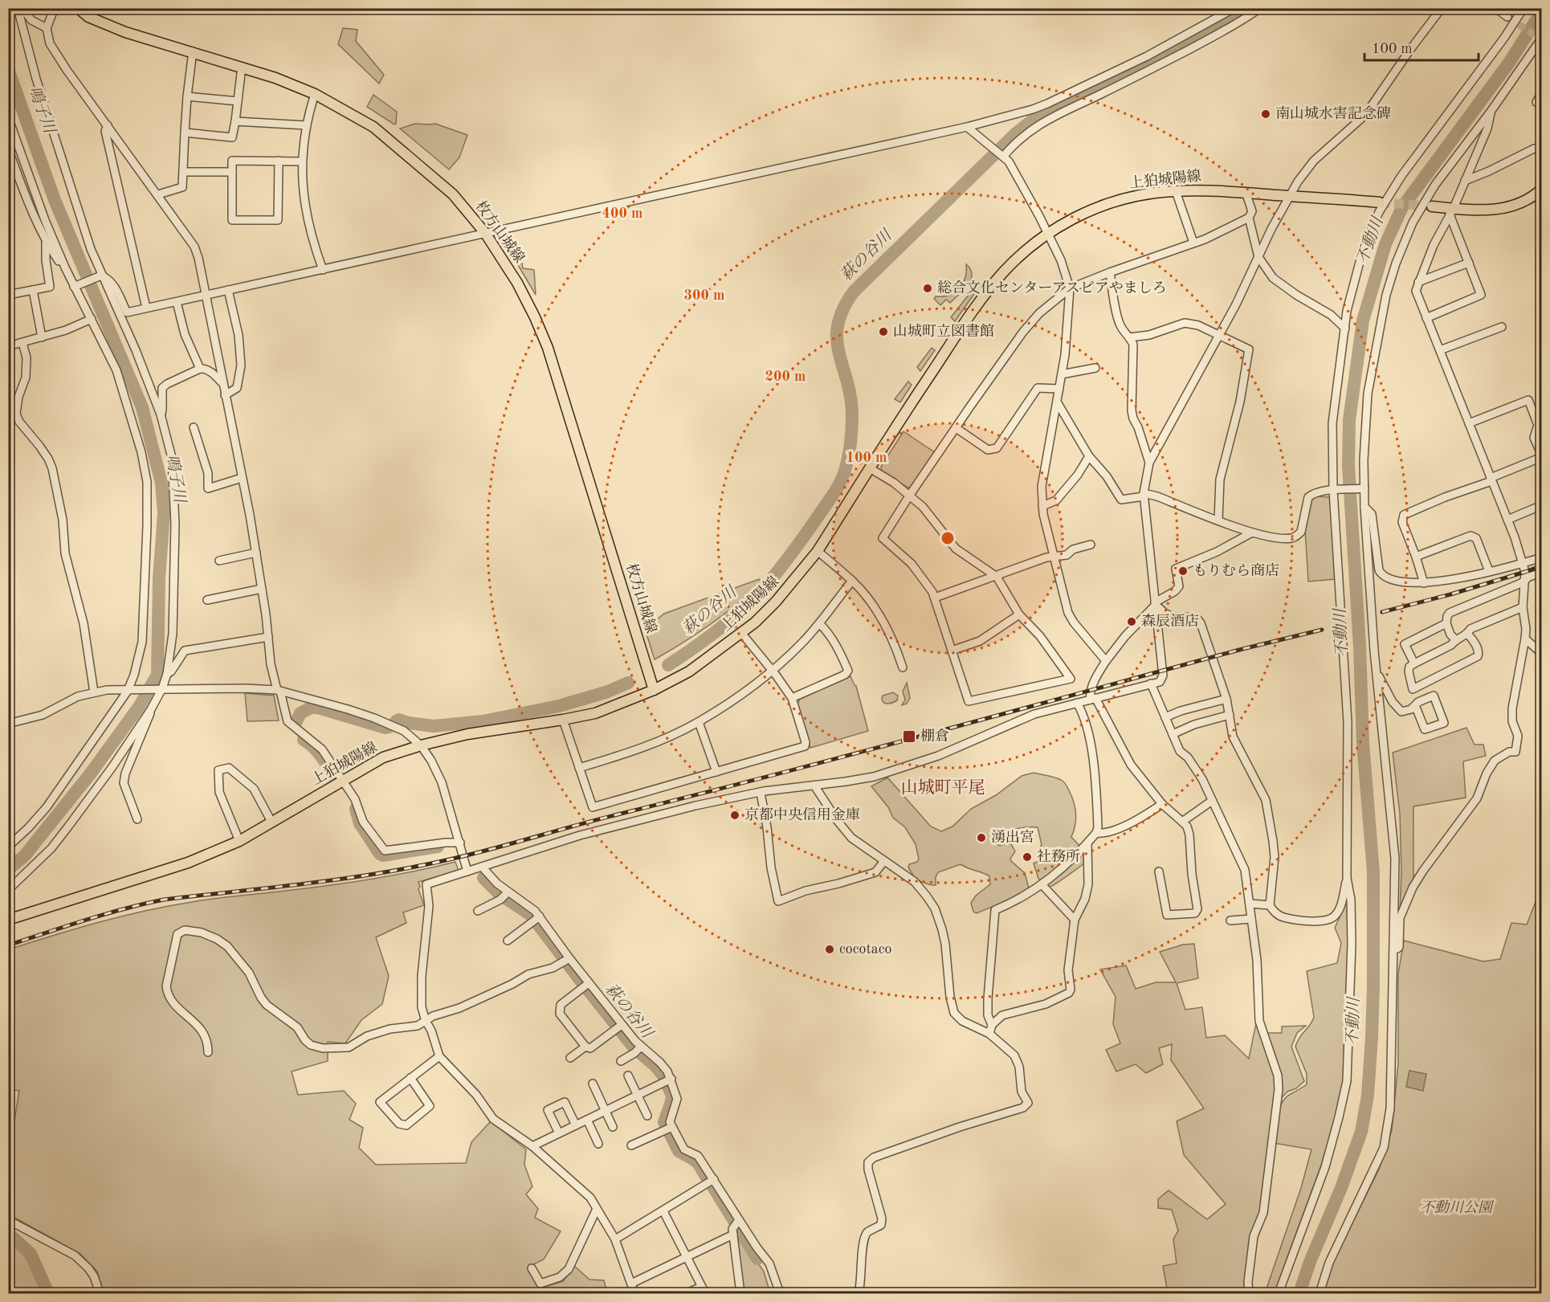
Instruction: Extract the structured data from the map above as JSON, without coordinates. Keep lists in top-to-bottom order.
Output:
{
  "streets": {
    "main road": ["上狛城陽線", "枚方山城線"]
  },
  "crossings": [
    ["上狛城陽線", "枚方山城線"]
  ],
  "districts": ["山城町平尾"],
  "water": ["鳴子川", "不動川", "萩の谷川"],
  "parks": ["不動川公園"],
  "places": {
    "other": [
      "南山城水害記念碑",
      "総合文化センターアスピアやましろ",
      "山城町立図書館",
      "もりむら商店",
      "森辰酒店",
      "京都中央信用金庫",
      "湧出宮",
      "社務所",
      "cocotaco"
    ],
    "transit": ["棚倉"]
  },
  "scale_bar": "100 m",
  "rings": [
    "400 m",
    "300 m",
    "200 m",
    "100 m"
  ]
}
